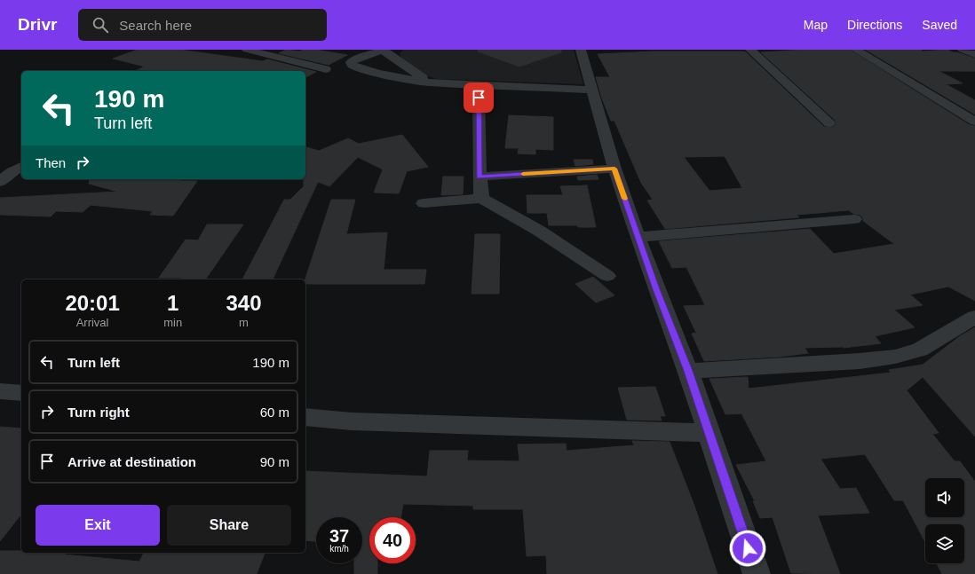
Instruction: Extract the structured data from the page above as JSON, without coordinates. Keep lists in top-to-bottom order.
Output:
{
  "page": {
    "header": "Drivr",
    "search": "Search here",
    "nav": ["Map", "Directions", "Saved"],
    "turn": ["190 m", "Turn left"],
    "then": "Then",
    "eta": [
      "20:01",
      "Arrival",
      "1",
      "min",
      "340",
      "m"
    ],
    "list": [
      {
        "name": "Turn left",
        "value": "190 m"
      },
      {
        "name": "Turn right",
        "value": "60 m"
      },
      {
        "name": "Arrive at destination",
        "value": "90 m"
      }
    ],
    "buttons": ["Exit", "Share"],
    "speed": "37 km/h",
    "limit": "40"
  }
}
